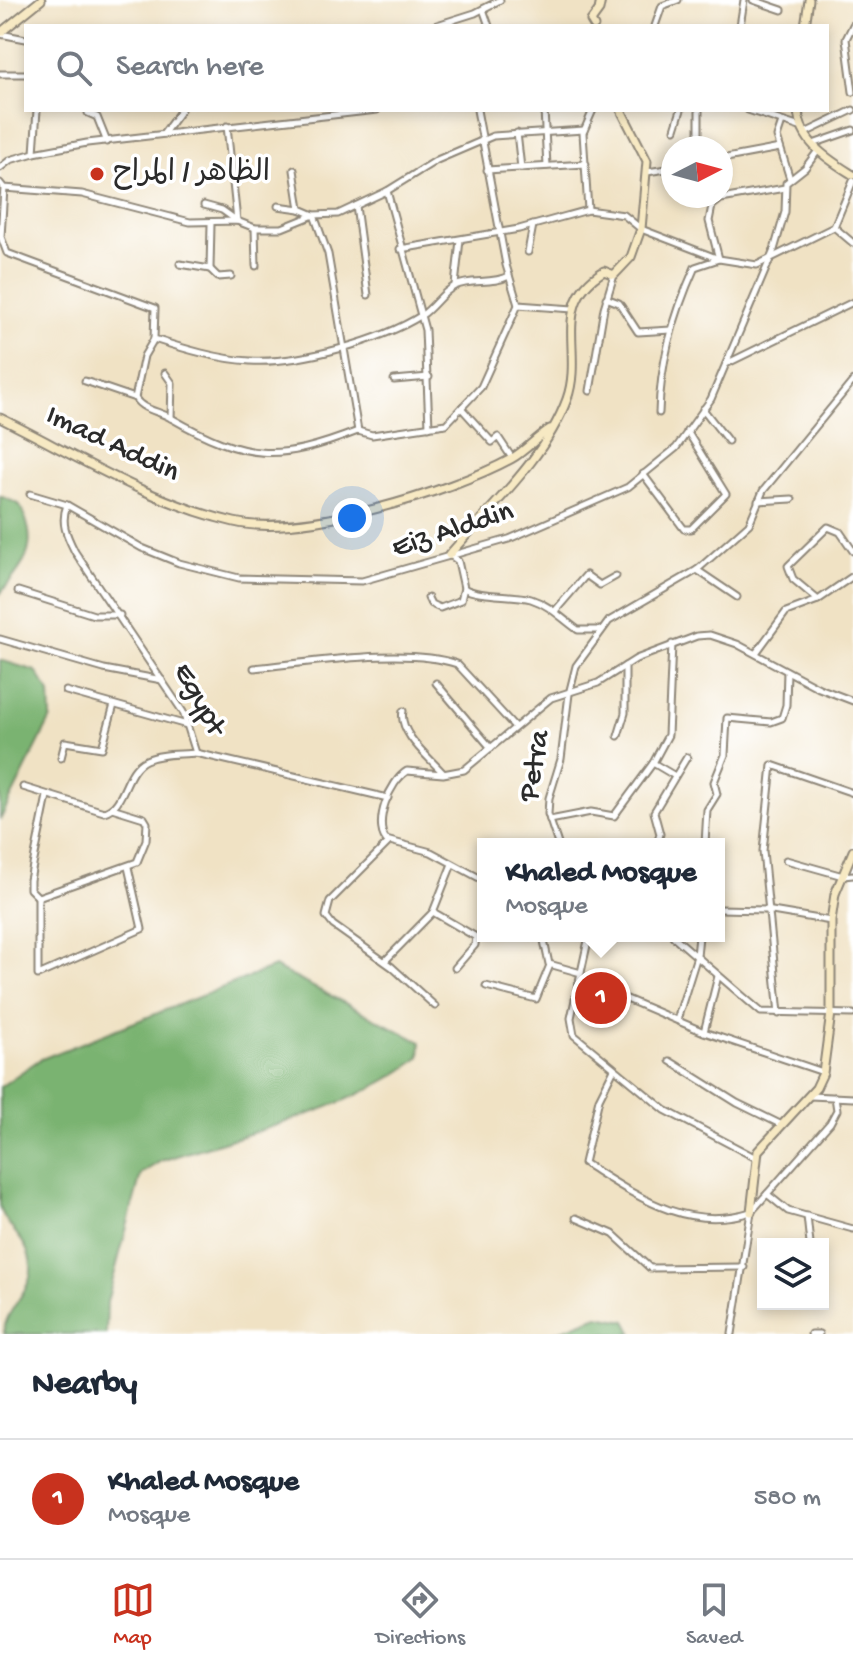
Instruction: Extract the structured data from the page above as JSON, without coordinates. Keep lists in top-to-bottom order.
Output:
{
  "streets": {
    "street": [
      "Imad Addin",
      "Eiz Alddin",
      "Egypt",
      "Petra"
    ]
  },
  "crossings": [
    ["Eiz Alddin", "Egypt"]
  ],
  "places": ["الظاهر / المراح"],
  "north": "right",
  "page": {
    "search": "Search here",
    "popup": ["Khaled Mosque", "Mosque"],
    "pins": "1",
    "heading": "Nearby",
    "list": [
      {
        "mark": "1",
        "name": "Khaled Mosque",
        "note": "Mosque",
        "value": "580 m"
      }
    ],
    "nav": ["Map", "Directions", "Saved"]
  }
}
